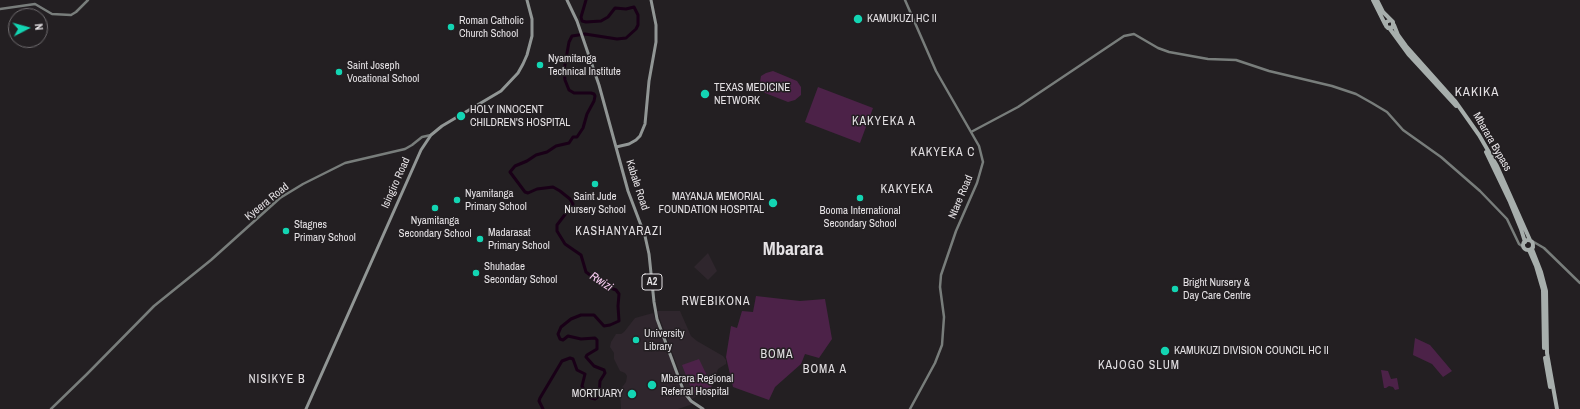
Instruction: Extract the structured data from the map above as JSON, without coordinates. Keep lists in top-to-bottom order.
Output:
{
  "streets": {
    "highway": ["Mbarara Bypass"],
    "main road": [
      "Isingiro Road",
      "Kabale Road",
      "Ntare Road",
      "Kyeera Road",
      "A2"
    ]
  },
  "crossings": [
    ["Isingiro Road", "Kyeera Road"]
  ],
  "districts": [
    "KAKIKA",
    "KAKYEKA A",
    "KAKYEKA C",
    "KAKYEKA",
    "KASHANYARAZI",
    "Mbarara",
    "RWEBIKONA",
    "BOMA",
    "KAJOGO SLUM",
    "BOMA A",
    "NISIKYE B"
  ],
  "water": ["Rwizi"],
  "places": [
    "KAMUKUZI HC II",
    "Roman Catholic Church School",
    "Nyamitanga Technical Institute",
    "Saint Joseph Vocational School",
    "TEXAS MEDICINE NETWORK",
    "HOLY INNOCENT CHILDREN'S HOSPITAL",
    "Saint Jude Nursery School",
    "Booma International Secondary School",
    "Nyamitanga Primary School",
    "MAYANJA MEMORIAL FOUNDATION HOSPITAL",
    "Nyamitanga Secondary School",
    "Stagnes Primary School",
    "Madarasat Primary School",
    "Shuhadae Secondary School",
    "Bright Nursery & Day Care Centre",
    "University Library",
    "KAMUKUZI DIVISION COUNCIL HC II",
    "Mbarara Regional Referral Hospital",
    "MORTUARY"
  ],
  "north": "right"
}
